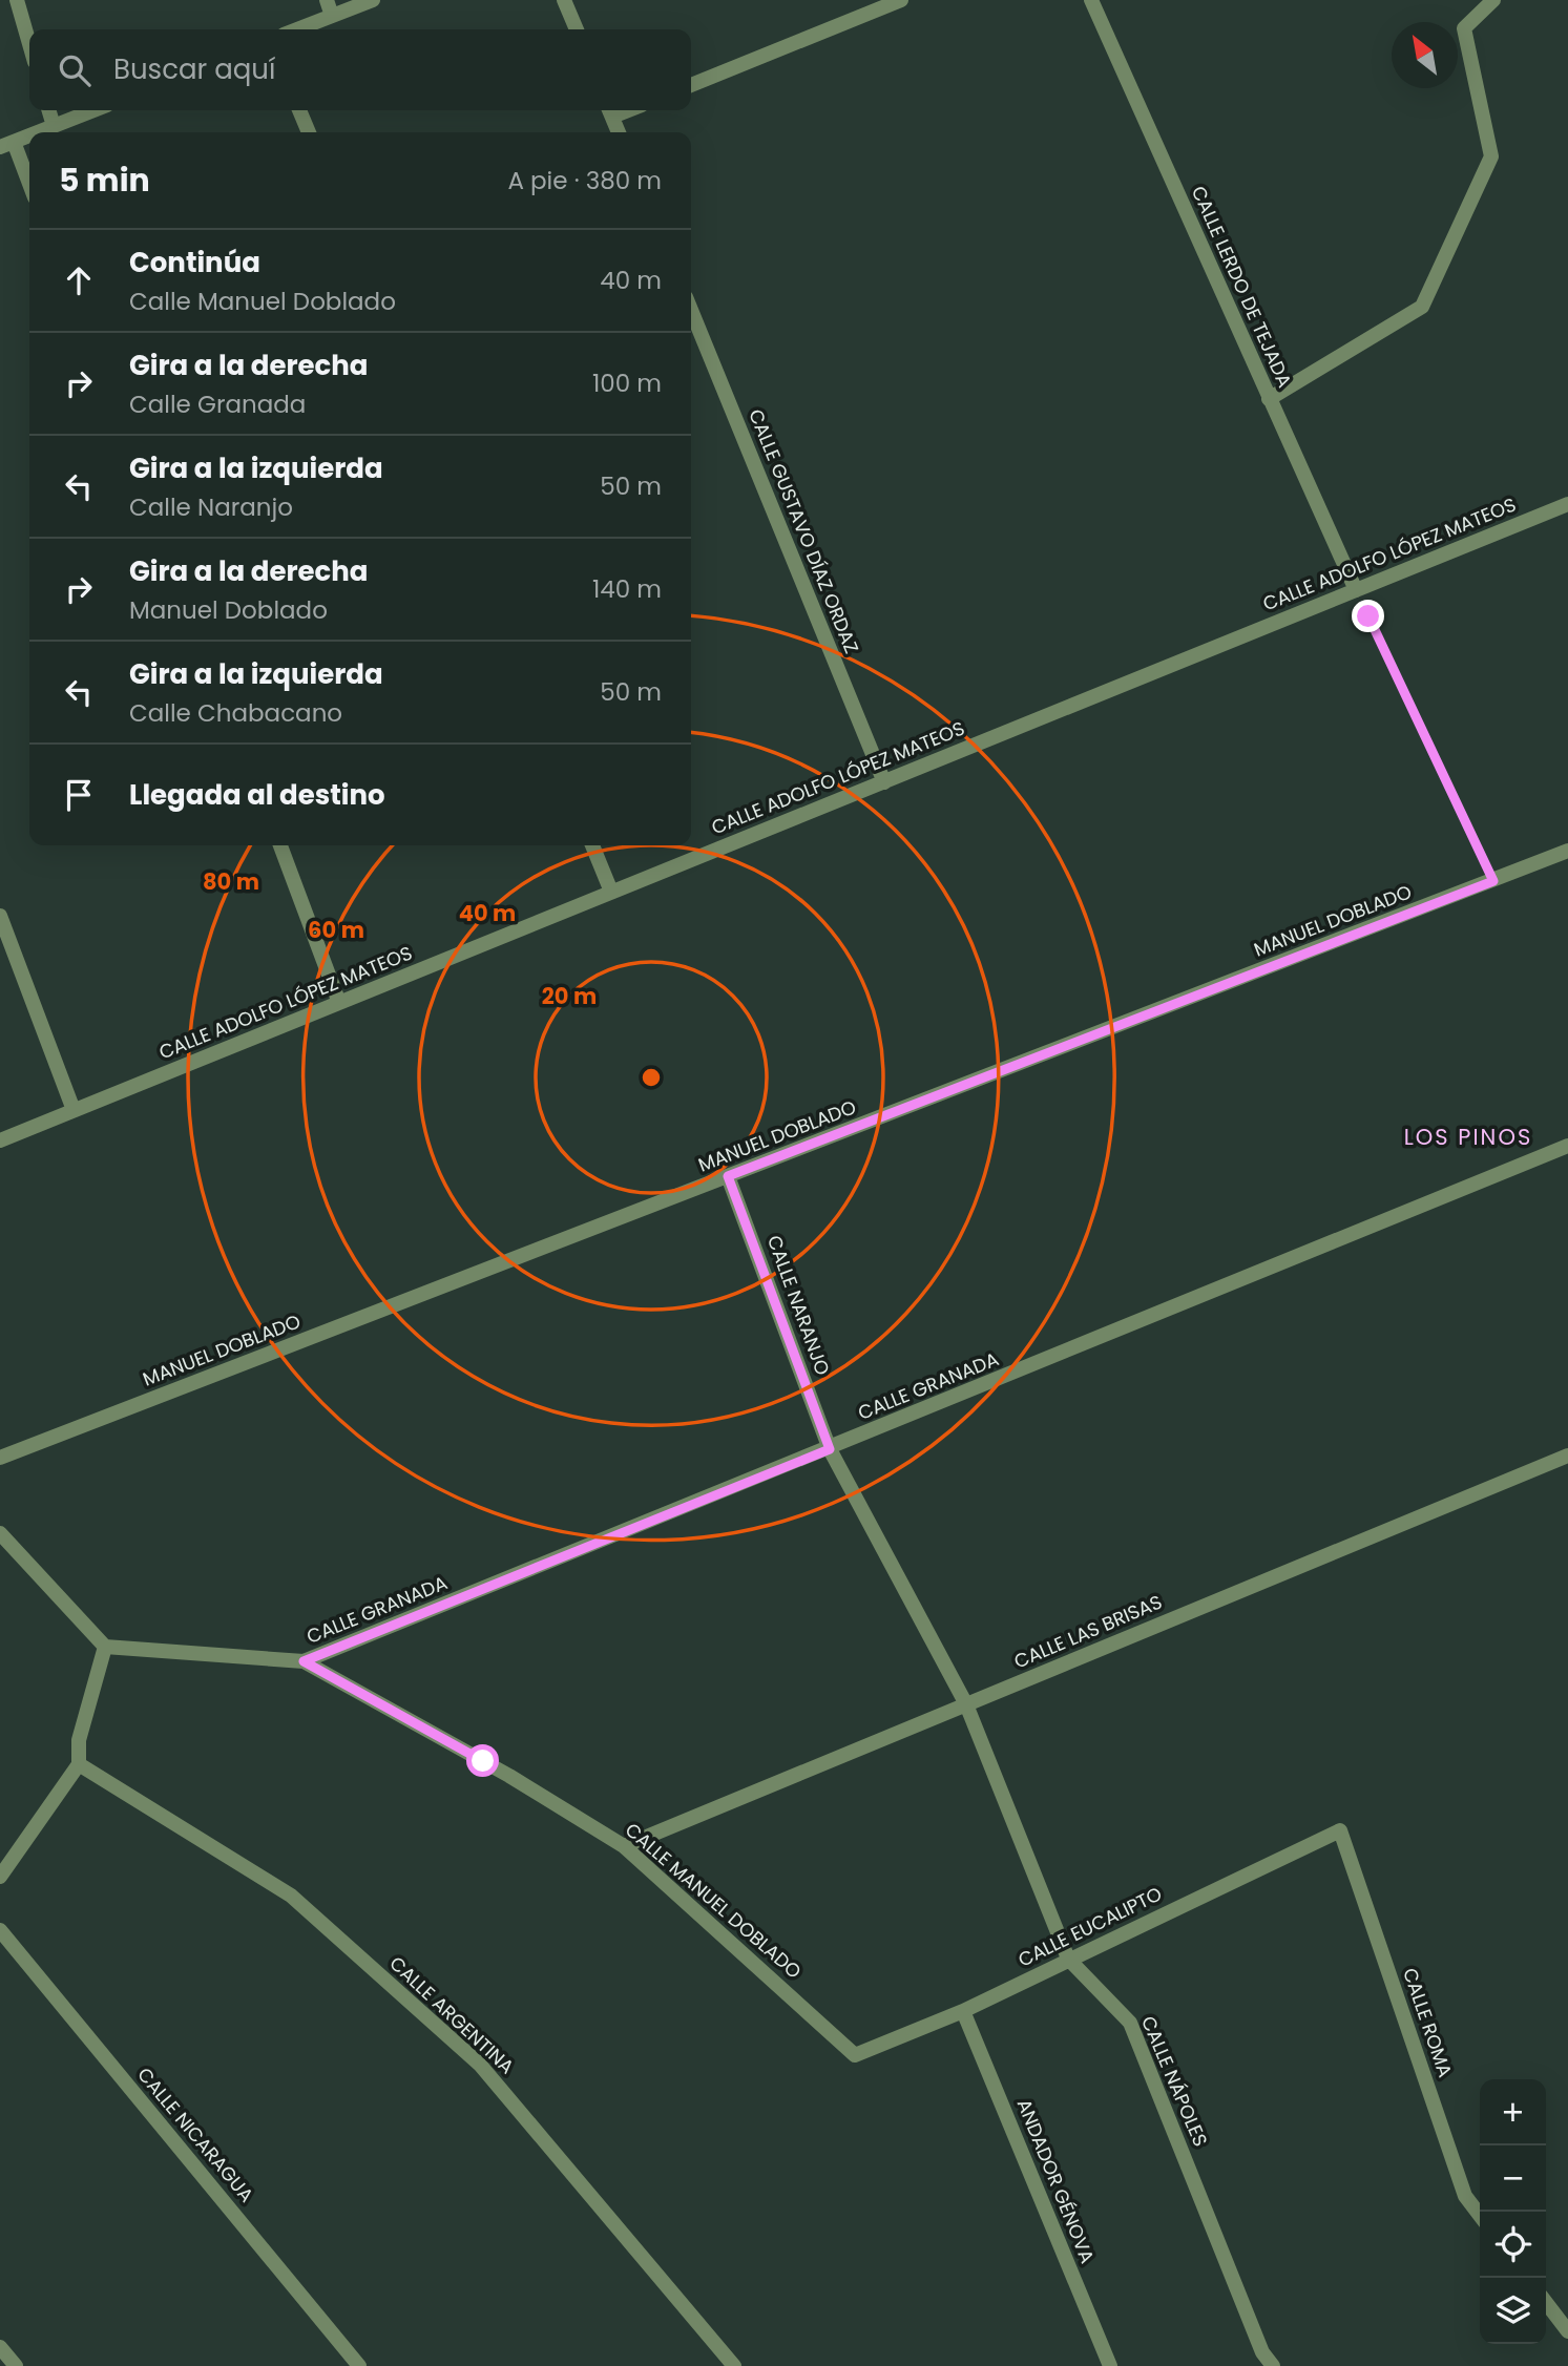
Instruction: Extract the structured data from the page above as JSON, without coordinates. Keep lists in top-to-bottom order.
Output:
{
  "streets": {
    "street": [
      "CALLE LERDO DE TEJADA",
      "CALLE GUSTAVO DÍAZ ORDAZ",
      "CALLE ADOLFO LÓPEZ MATEOS",
      "MANUEL DOBLADO",
      "CALLE NARANJO",
      "CALLE GRANADA",
      "CALLE LAS BRISAS",
      "CALLE MANUEL DOBLADO",
      "CALLE EUCALIPTO",
      "CALLE ARGENTINA",
      "CALLE ROMA",
      "CALLE NÁPOLES",
      "CALLE NICARAGUA",
      "ANDADOR GÉNOVA"
    ]
  },
  "crossings": [
    ["CALLE LERDO DE TEJADA", "CALLE ADOLFO LÓPEZ MATEOS"],
    ["CALLE GUSTAVO DÍAZ ORDAZ", "CALLE ADOLFO LÓPEZ MATEOS"],
    ["MANUEL DOBLADO", "CALLE NARANJO"],
    ["CALLE NARANJO", "CALLE GRANADA"],
    ["CALLE NARANJO", "CALLE LAS BRISAS"],
    ["CALLE NARANJO", "CALLE NÁPOLES"],
    ["CALLE GRANADA", "CALLE MANUEL DOBLADO"],
    ["CALLE LAS BRISAS", "CALLE MANUEL DOBLADO"],
    ["CALLE LAS BRISAS", "CALLE NÁPOLES"],
    ["CALLE MANUEL DOBLADO", "CALLE EUCALIPTO"],
    ["CALLE EUCALIPTO", "CALLE ROMA"],
    ["CALLE EUCALIPTO", "CALLE NÁPOLES"],
    ["CALLE EUCALIPTO", "ANDADOR GÉNOVA"]
  ],
  "districts": ["LOS PINOS"],
  "north": "top left",
  "page": {
    "search": "Buscar aquí",
    "heading": ["5 min", "A pie · 380 m"],
    "list": [
      ["Continúa", "Calle Manuel Doblado", "40 m"],
      ["Gira a la derecha", "Calle Granada", "100 m"],
      ["Gira a la izquierda", "Calle Naranjo", "50 m"],
      ["Gira a la derecha", "Manuel Doblado", "140 m"],
      ["Gira a la izquierda", "Calle Chabacano", "50 m"],
      "Llegada al destino"
    ],
    "map_buttons": ["+", "−"]
  },
  "rings": [
    "80 m",
    "40 m",
    "60 m",
    "20 m"
  ]
}
